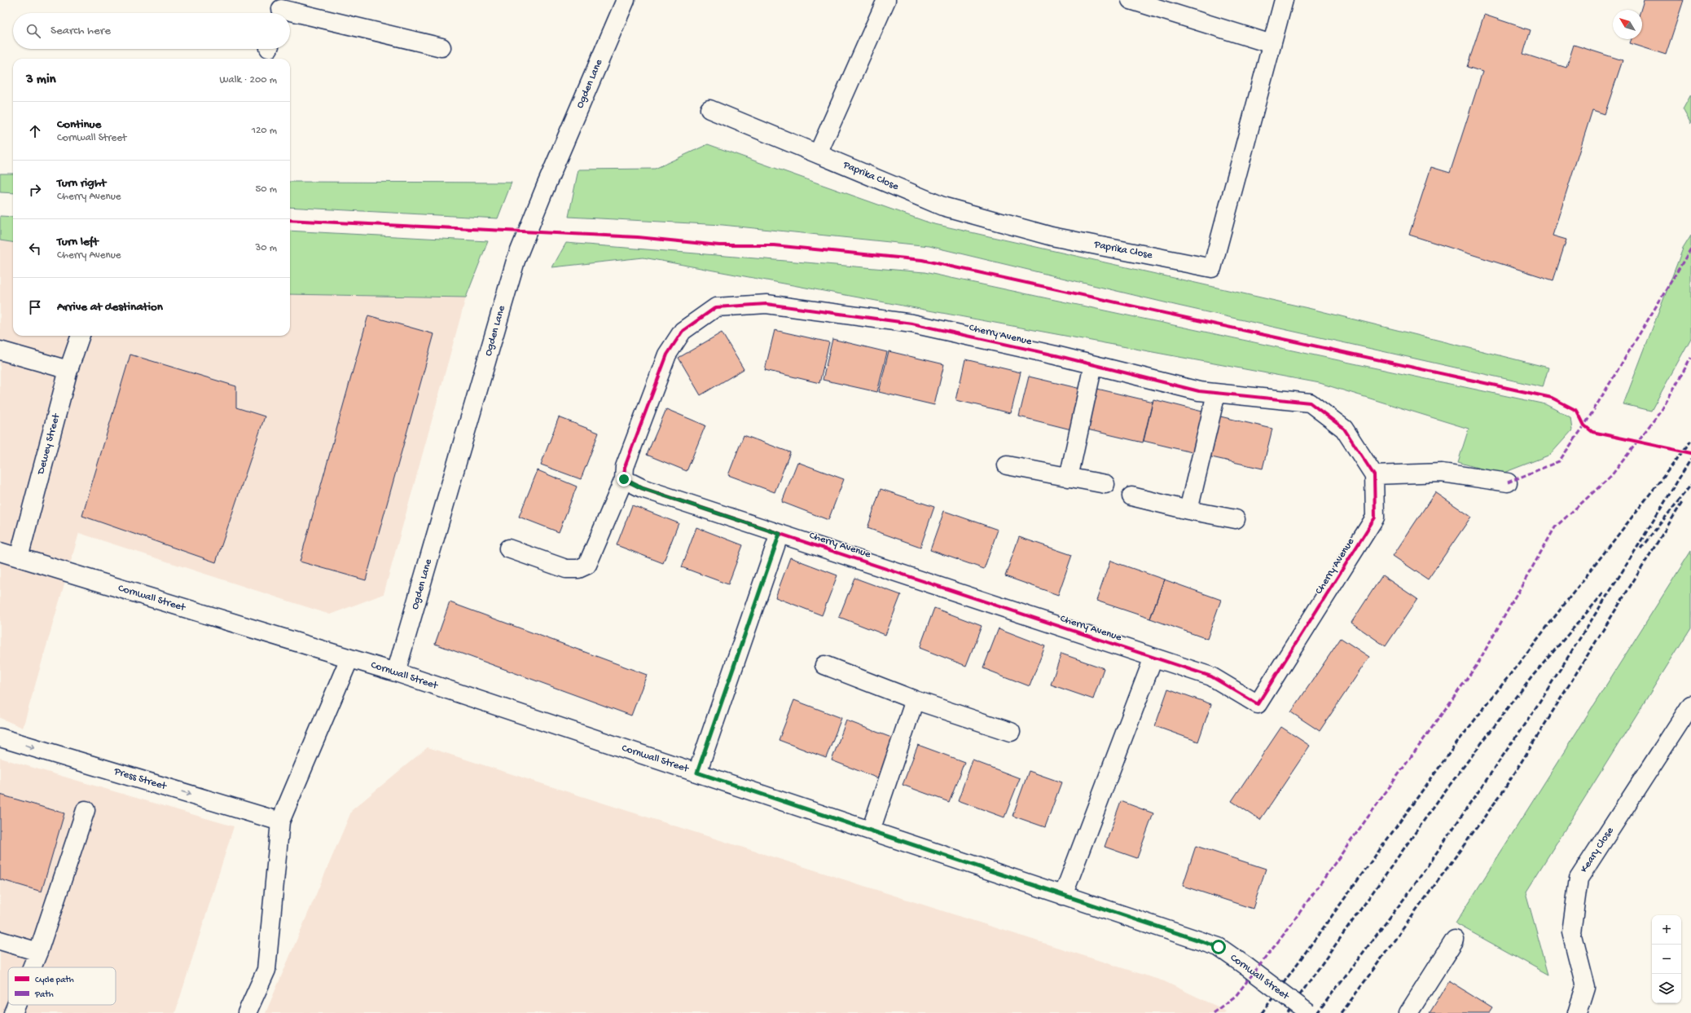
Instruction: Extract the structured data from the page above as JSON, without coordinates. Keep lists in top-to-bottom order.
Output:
{
  "streets": {
    "street": [
      "Ogden Lane",
      "Paprika Close",
      "Cherry Avenue",
      "Dewey Street",
      "Cornwall Street",
      "Press Street",
      "Keary Close"
    ]
  },
  "crossings": [
    ["Ogden Lane", "Cornwall Street"],
    ["Dewey Street", "Cornwall Street"]
  ],
  "one_way": ["Press Street"],
  "legend": ["Cycle path", "Path"],
  "north": "top left",
  "page": {
    "search": "Search here",
    "heading": ["3 min", "Walk · 200 m"],
    "list": [
      ["Continue", "Cornwall Street", "120 m"],
      ["Turn right", "Cherry Avenue", "50 m"],
      ["Turn left", "Cherry Avenue", "30 m"],
      "Arrive at destination"
    ],
    "map_buttons": ["+", "−"]
  }
}
